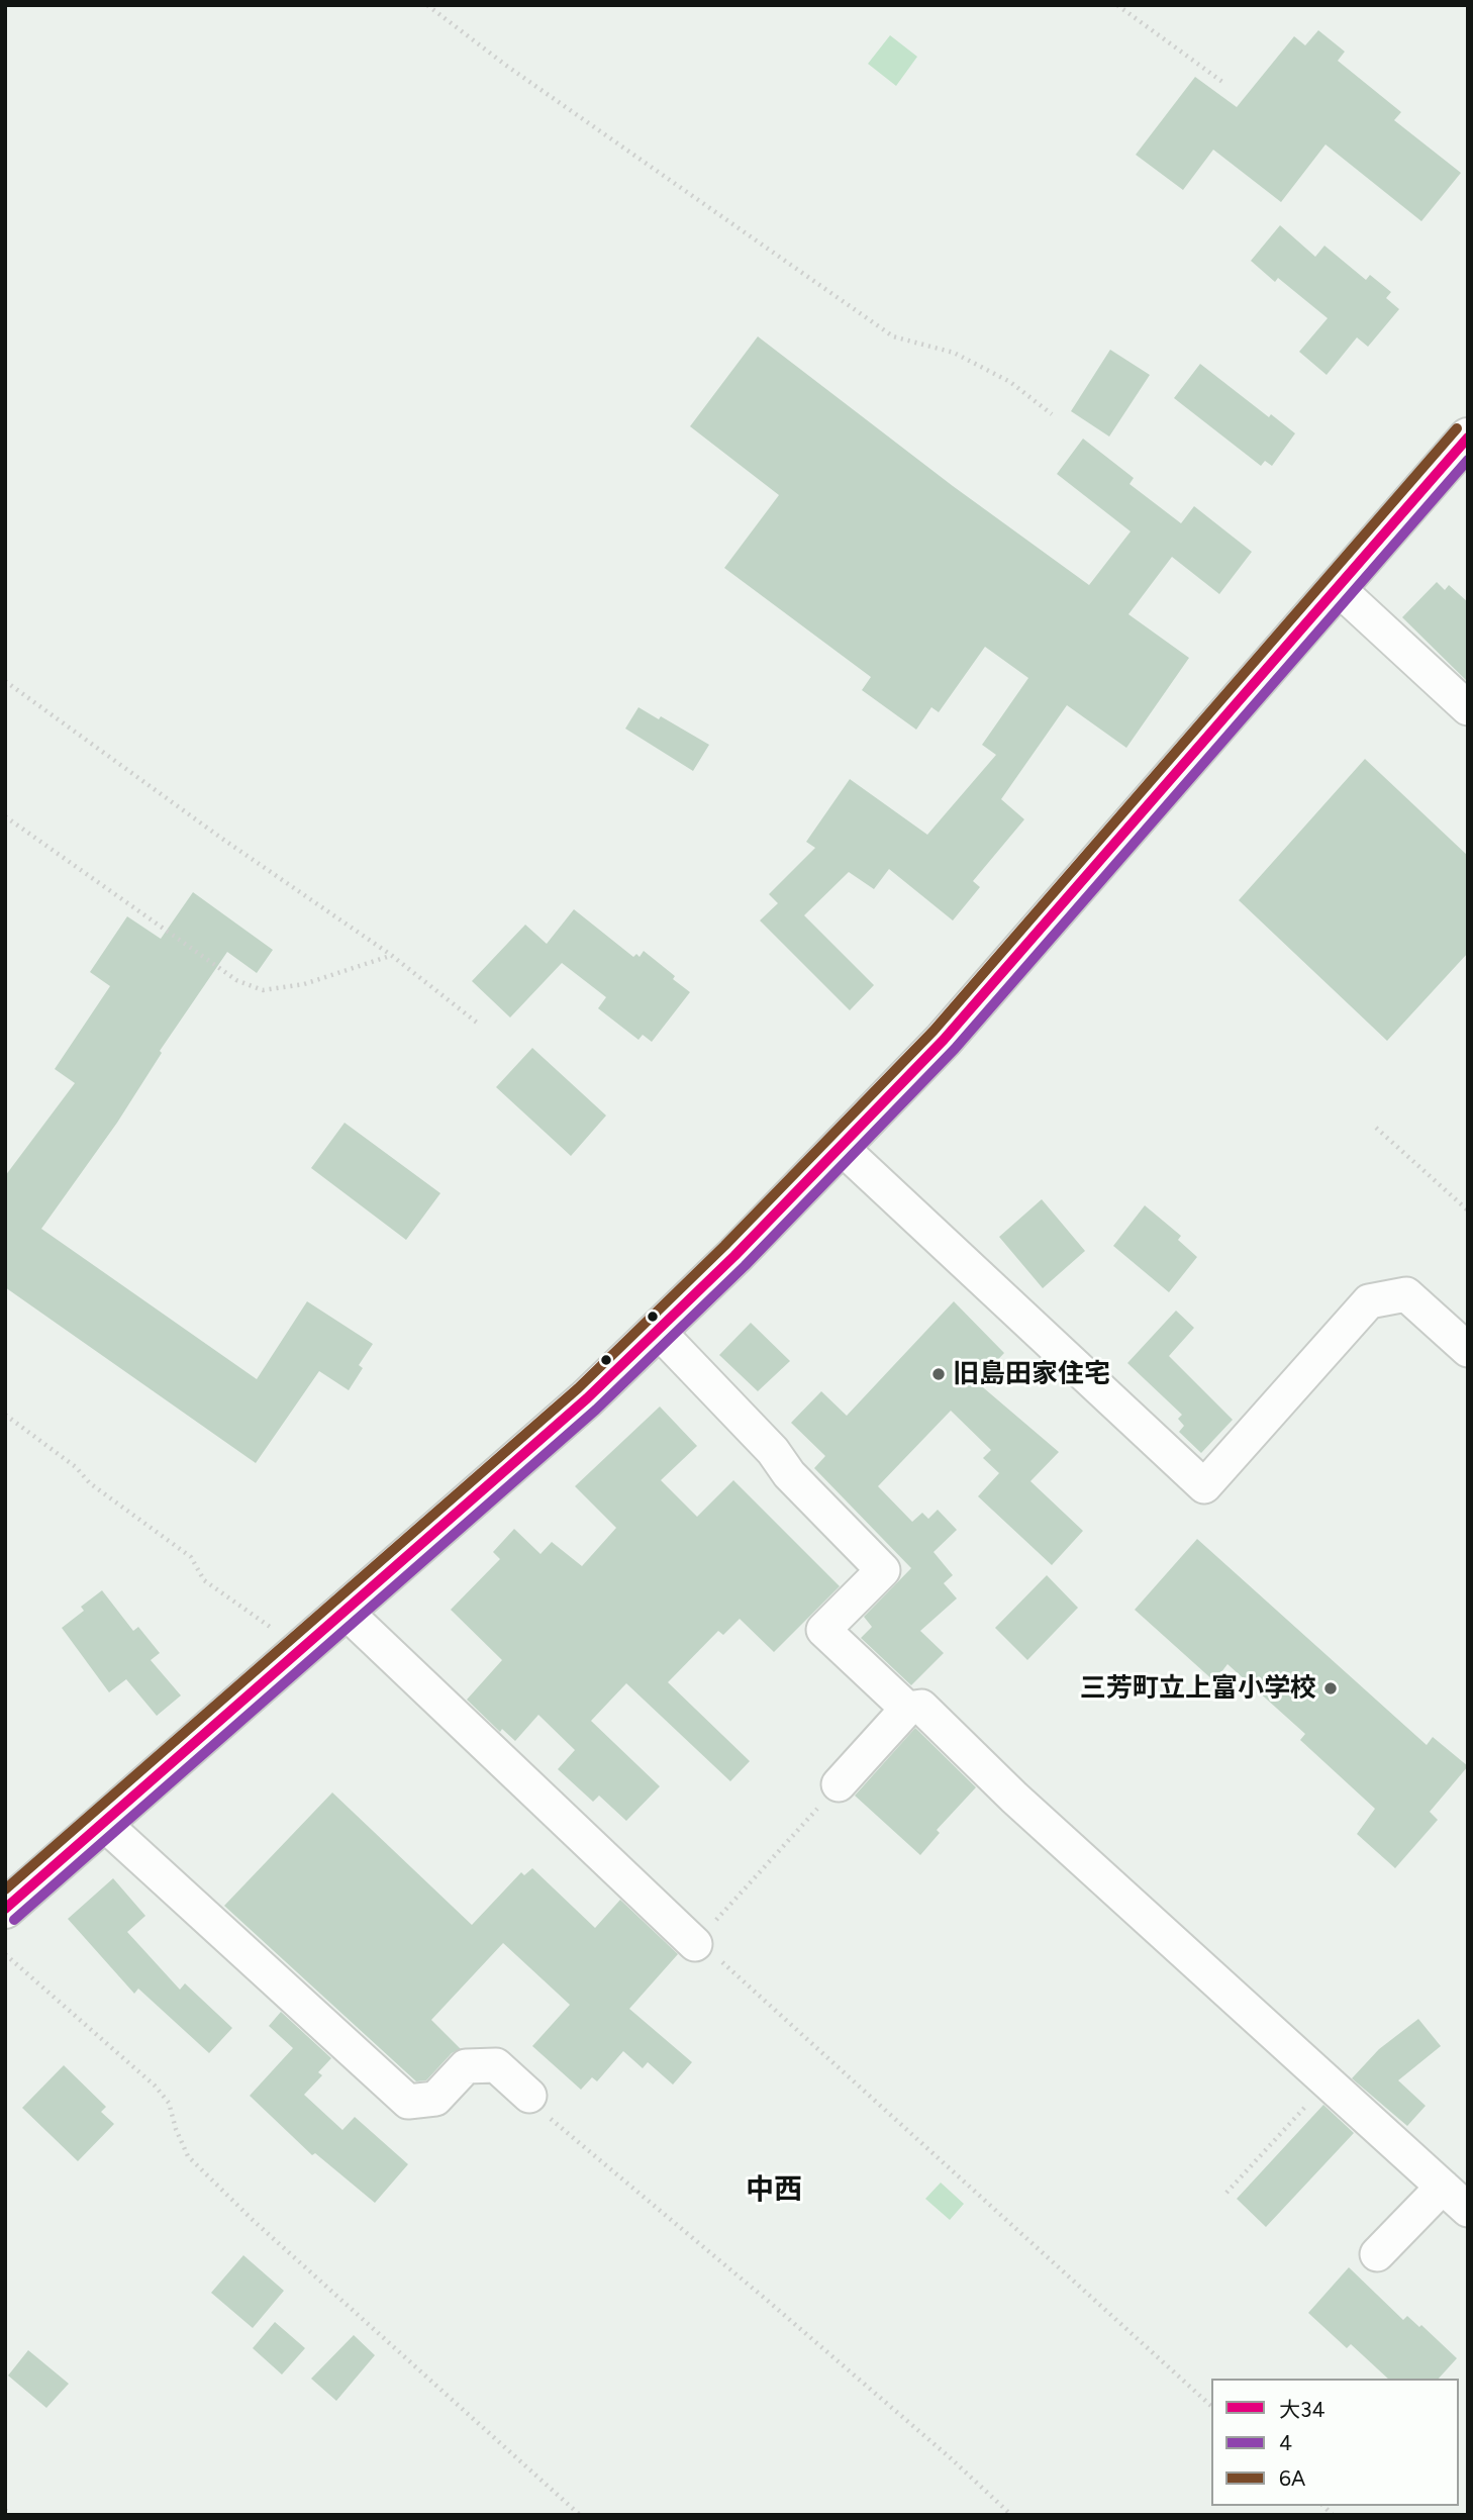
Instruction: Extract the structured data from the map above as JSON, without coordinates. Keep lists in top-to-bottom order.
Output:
{
  "districts": ["中西"],
  "places": ["旧島田家住宅", "三芳町立上富小学校"],
  "lines": ["transit line 6A", "transit line 大34", "transit line 4"],
  "legend": ["大34", "4", "6A"]
}
